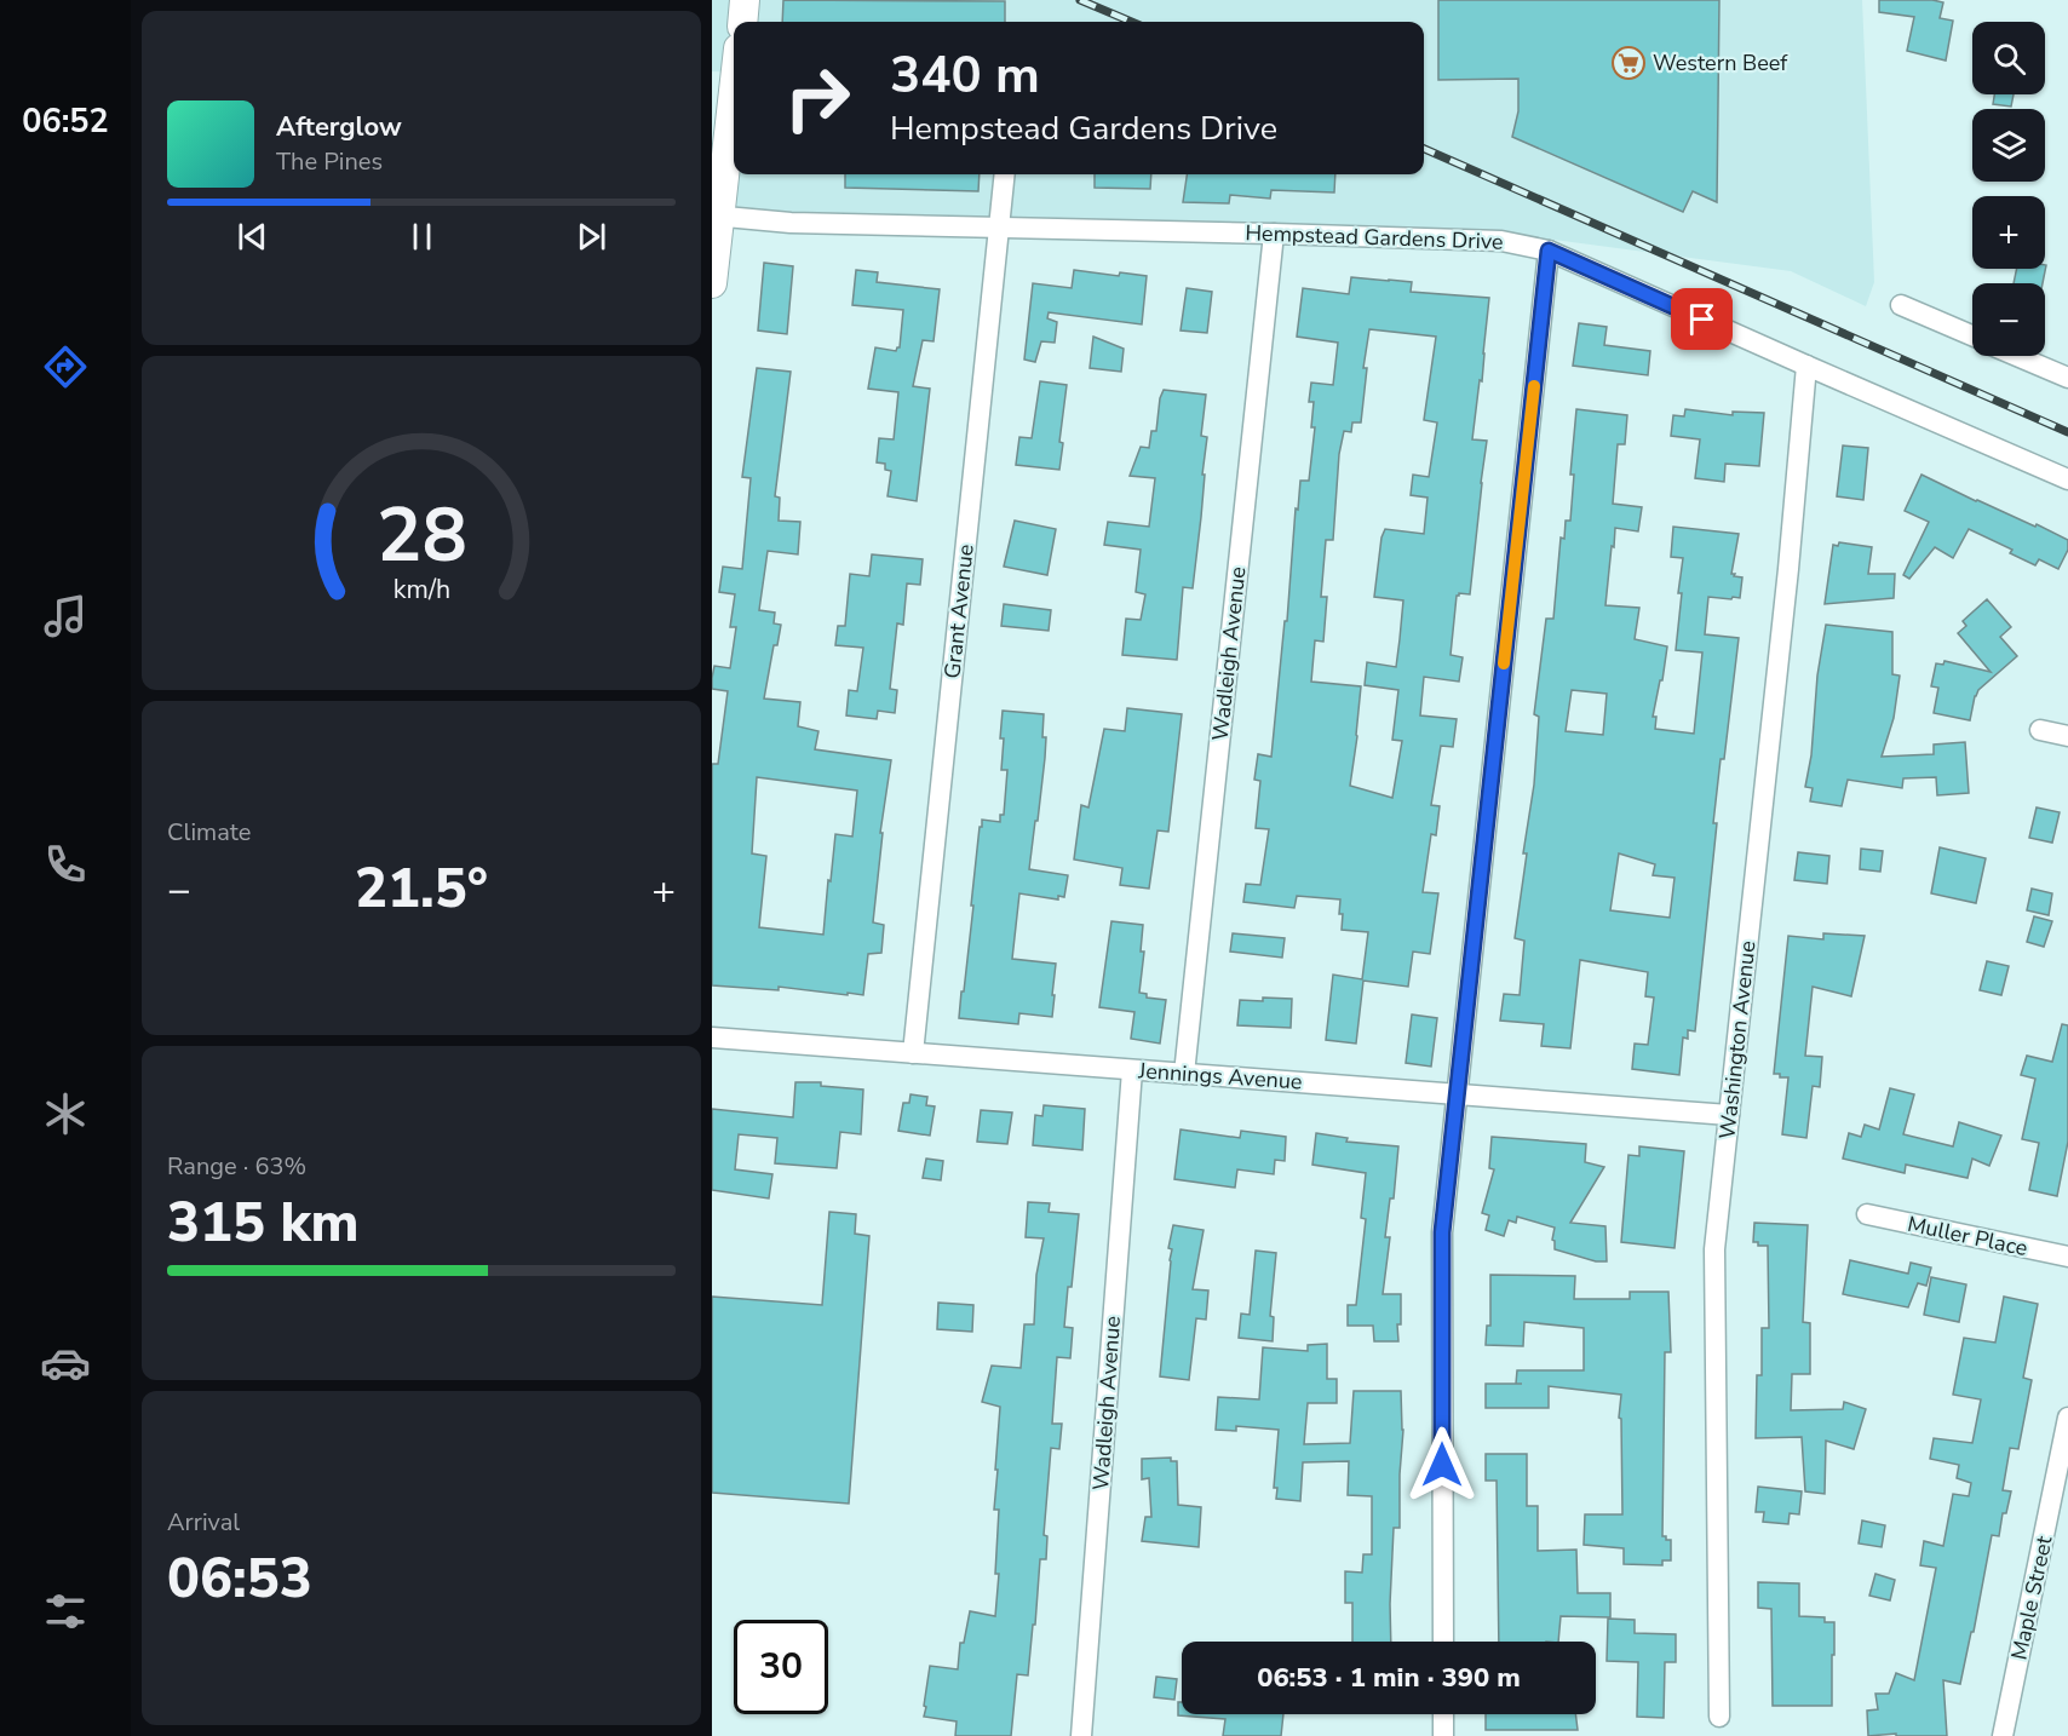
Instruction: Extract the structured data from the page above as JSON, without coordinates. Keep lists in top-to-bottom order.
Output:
{
  "streets": {
    "street": [
      "Hempstead Gardens Drive",
      "Grant Avenue",
      "Wadleigh Avenue",
      "Washington Avenue",
      "Jennings Avenue",
      "Muller Place",
      "Maple Street"
    ]
  },
  "crossings": [
    ["Hempstead Gardens Drive", "Grant Avenue"],
    ["Hempstead Gardens Drive", "Wadleigh Avenue"],
    ["Hempstead Gardens Drive", "Washington Avenue"],
    ["Grant Avenue", "Jennings Avenue"],
    ["Wadleigh Avenue", "Jennings Avenue"],
    ["Washington Avenue", "Jennings Avenue"]
  ],
  "places": {
    "supermarket": ["Western Beef"]
  },
  "page": {
    "tabs": "06:52",
    "map_buttons": ["+", "−"],
    "turn": ["340 m", "Hempstead Gardens Drive"],
    "song": ["Afterglow", "The Pines"],
    "tile": [
      "Climate",
      ["Range · 63%", "315 km"],
      ["Arrival", "06:53"]
    ],
    "heat": ["−", "21.5°", "+"],
    "limit": "30",
    "trip": "06:53 · 1 min · 390 m",
    "gauge": ["28", "km/h"]
  }
}
